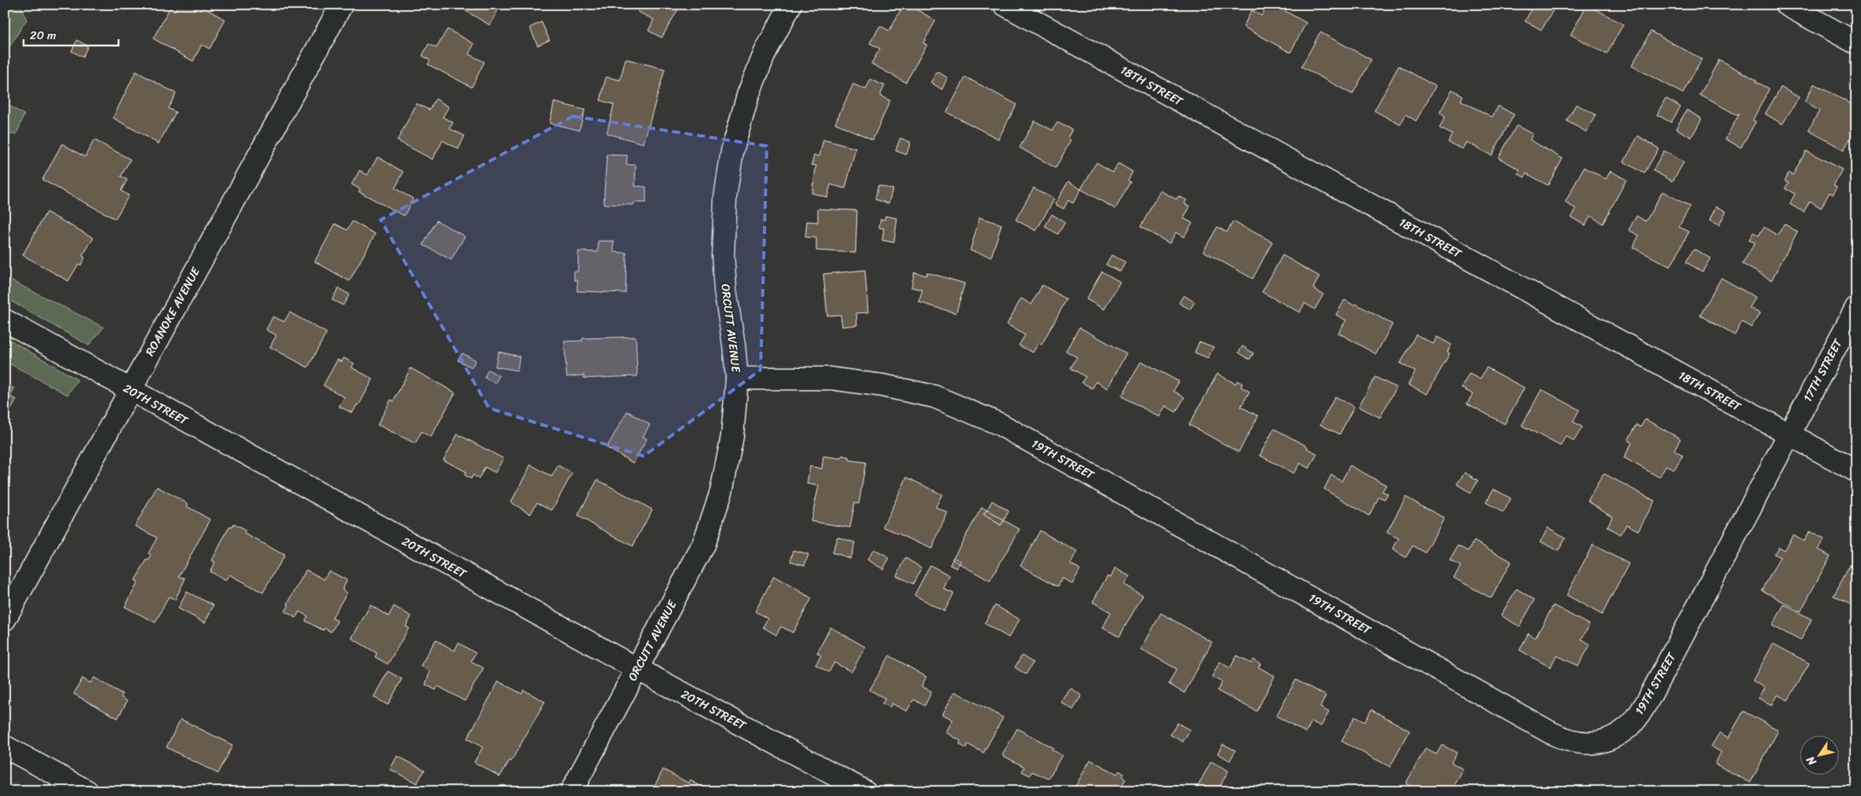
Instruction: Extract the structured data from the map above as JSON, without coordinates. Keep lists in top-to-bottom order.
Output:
{
  "streets": {
    "street": [
      "18TH STREET",
      "ROANOKE AVENUE",
      "ORCUTT AVENUE",
      "17TH STREET",
      "20TH STREET",
      "19TH STREET"
    ]
  },
  "crossings": [
    ["18TH STREET", "17TH STREET"],
    ["18TH STREET", "19TH STREET"],
    ["ROANOKE AVENUE", "20TH STREET"],
    ["ORCUTT AVENUE", "20TH STREET"],
    ["ORCUTT AVENUE", "19TH STREET"],
    ["17TH STREET", "19TH STREET"]
  ],
  "scale_bar": "20 m",
  "north": "bottom left"
}
